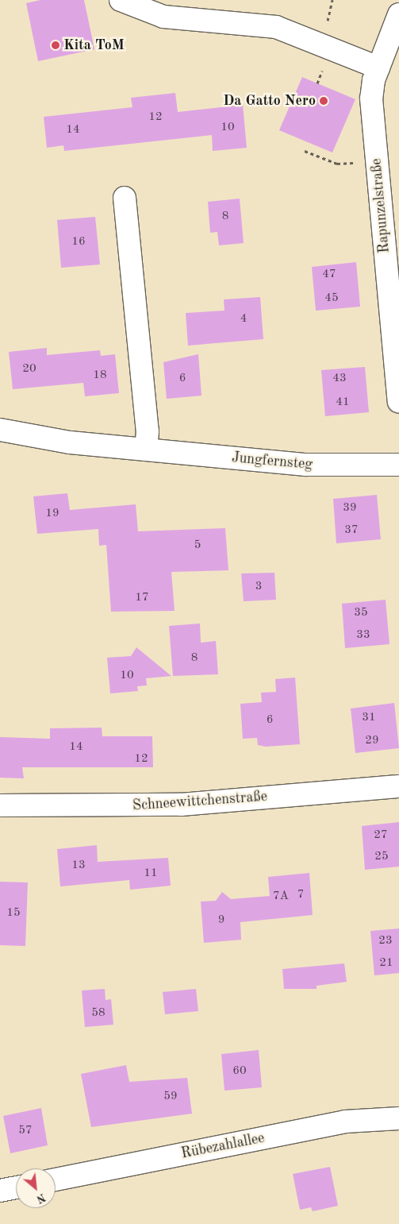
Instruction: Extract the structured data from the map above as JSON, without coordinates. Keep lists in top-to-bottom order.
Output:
{
  "streets": {
    "street": [
      "Rapunzelstraße",
      "Jungfernsteg",
      "Schneewittchenstraße",
      "Rübezahlallee"
    ]
  },
  "places": ["Kita ToM", "Da Gatto Nero"],
  "house_numbers": [
    "12",
    "10",
    "14",
    "8",
    "16",
    "47",
    "45",
    "4",
    "20",
    "18",
    "6",
    "43",
    "41",
    "39",
    "19",
    "37",
    "5",
    "3",
    "17",
    "35",
    "33",
    "8",
    "10",
    "31",
    "6",
    "29",
    "14",
    "12",
    "27",
    "25",
    "13",
    "11",
    "7",
    "7A",
    "15",
    "9",
    "23",
    "21",
    "58",
    "60",
    "59",
    "57"
  ],
  "north": "bottom right"
}
